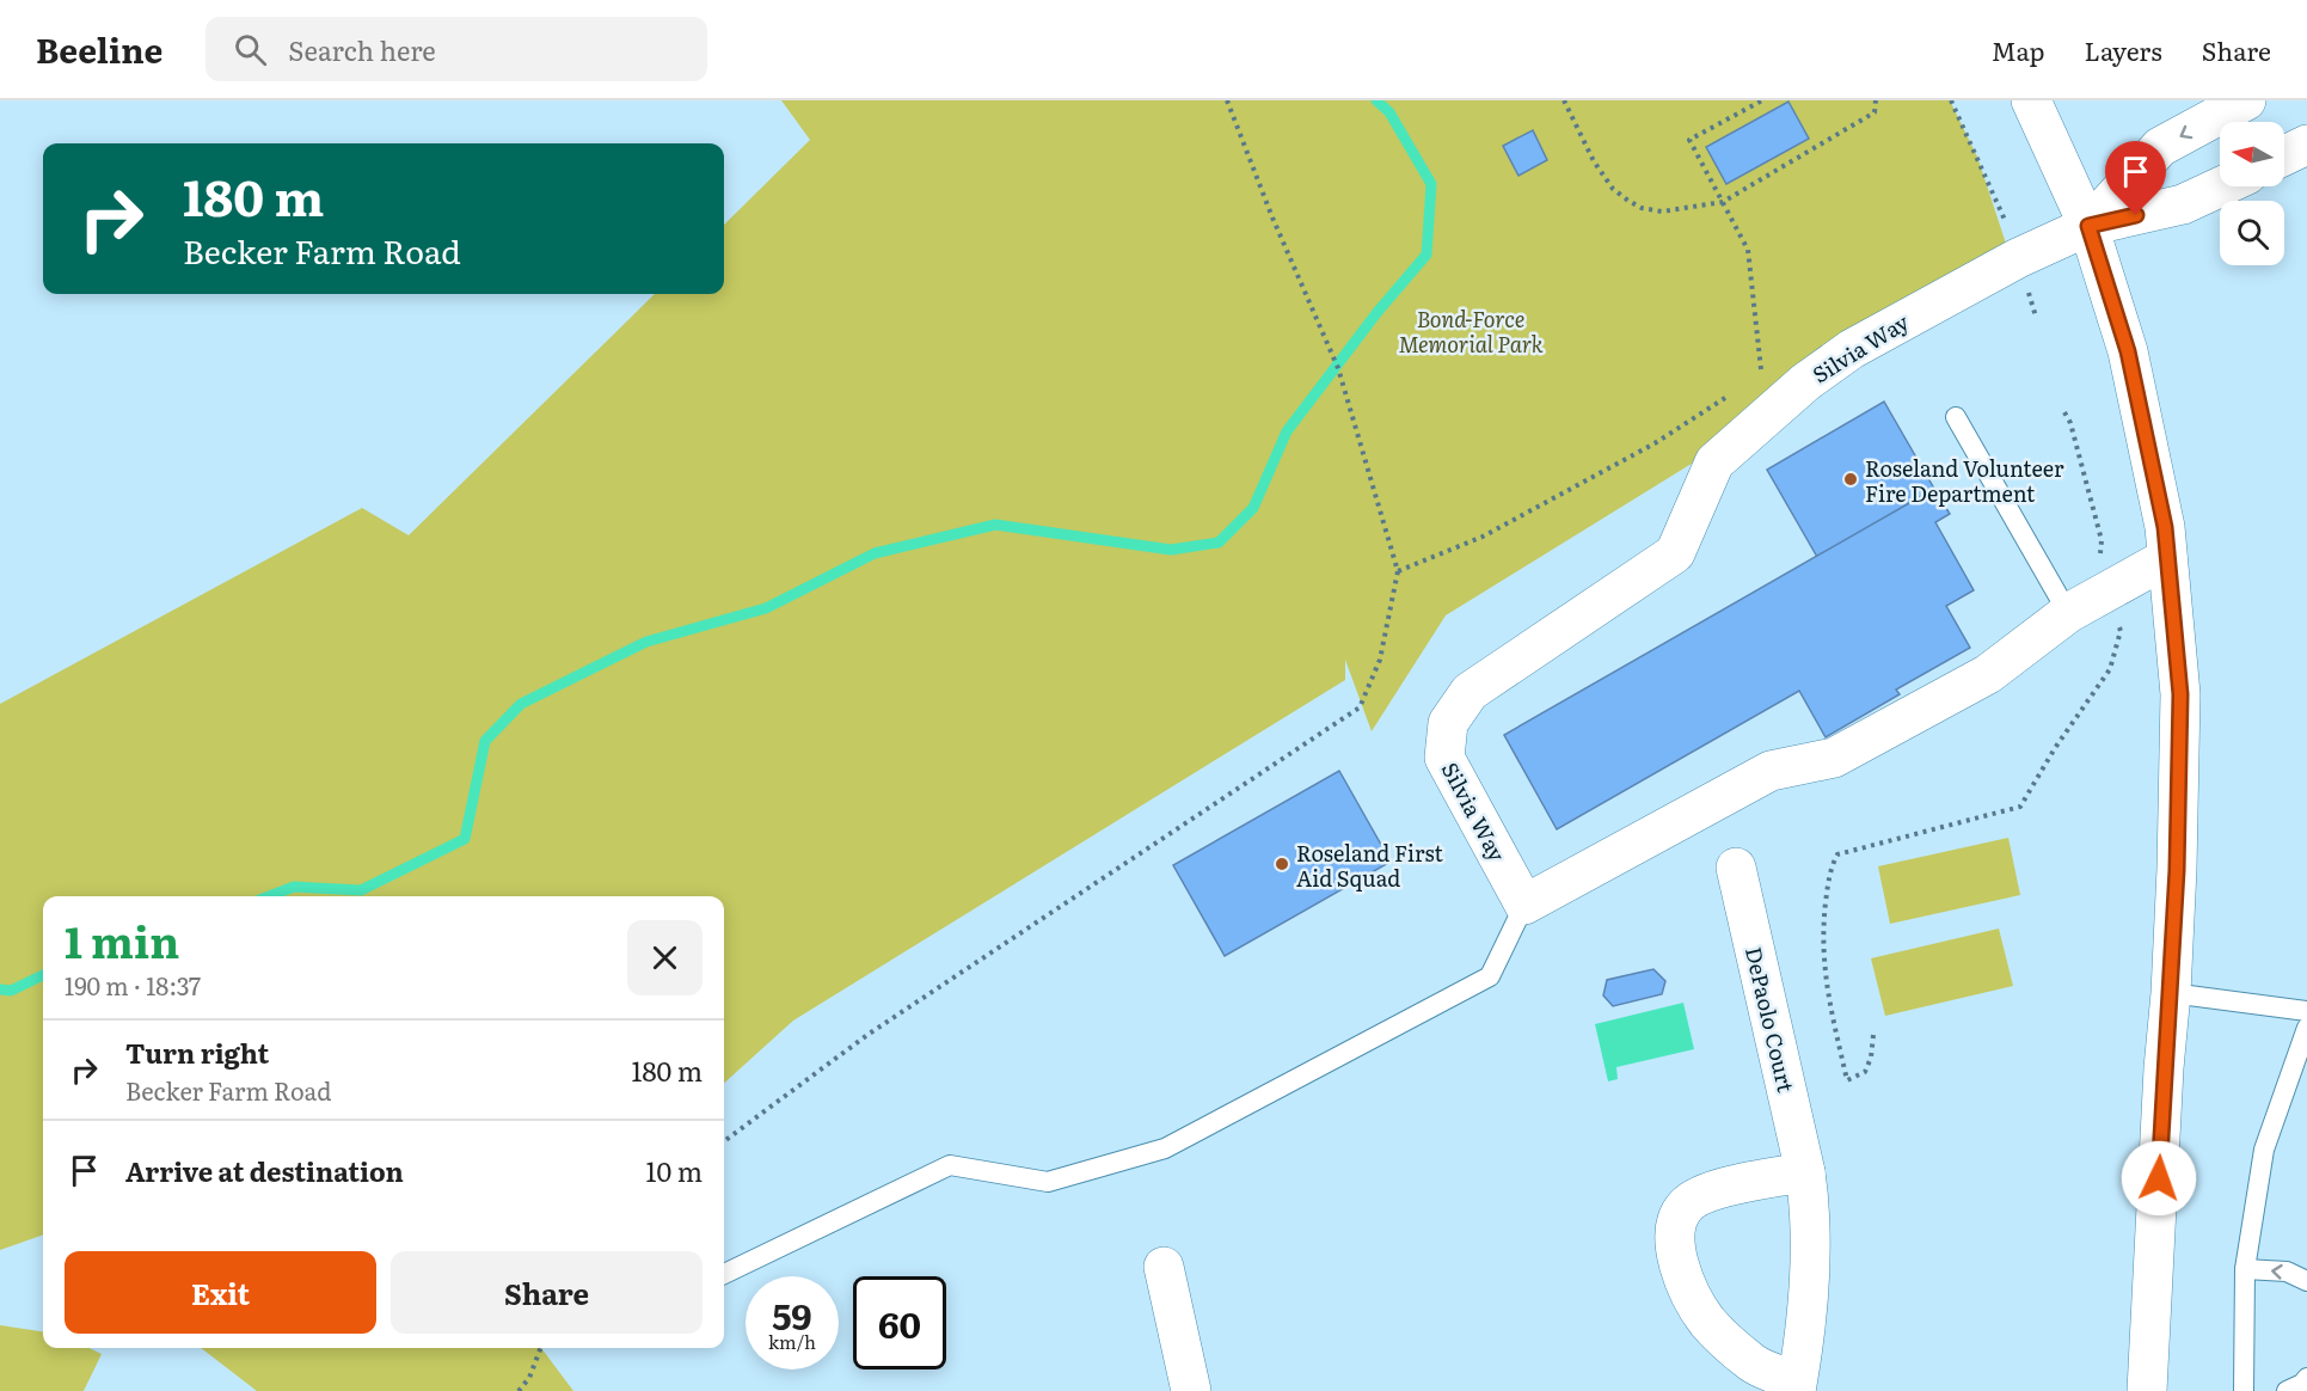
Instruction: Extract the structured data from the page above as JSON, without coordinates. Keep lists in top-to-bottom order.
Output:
{
  "streets": {
    "street": ["Silvia Way", "DePaolo Court"]
  },
  "parks": ["Bond-Force Memorial Park"],
  "places": ["Roseland Volunteer Fire Department", "Roseland First Aid Squad"],
  "north": "left",
  "page": {
    "header": "Beeline",
    "search": "Search here",
    "nav": ["Map", "Layers", "Share"],
    "turn": ["180 m", "Becker Farm Road"],
    "heading": ["1 min", "190 m · 18:37"],
    "list": [
      {
        "name": "Turn right",
        "note": "Becker Farm Road",
        "value": "180 m"
      },
      {
        "name": "Arrive at destination",
        "value": "10 m"
      }
    ],
    "buttons": ["Exit", "Share"],
    "speed": "59 km/h",
    "limit": "60"
  }
}
